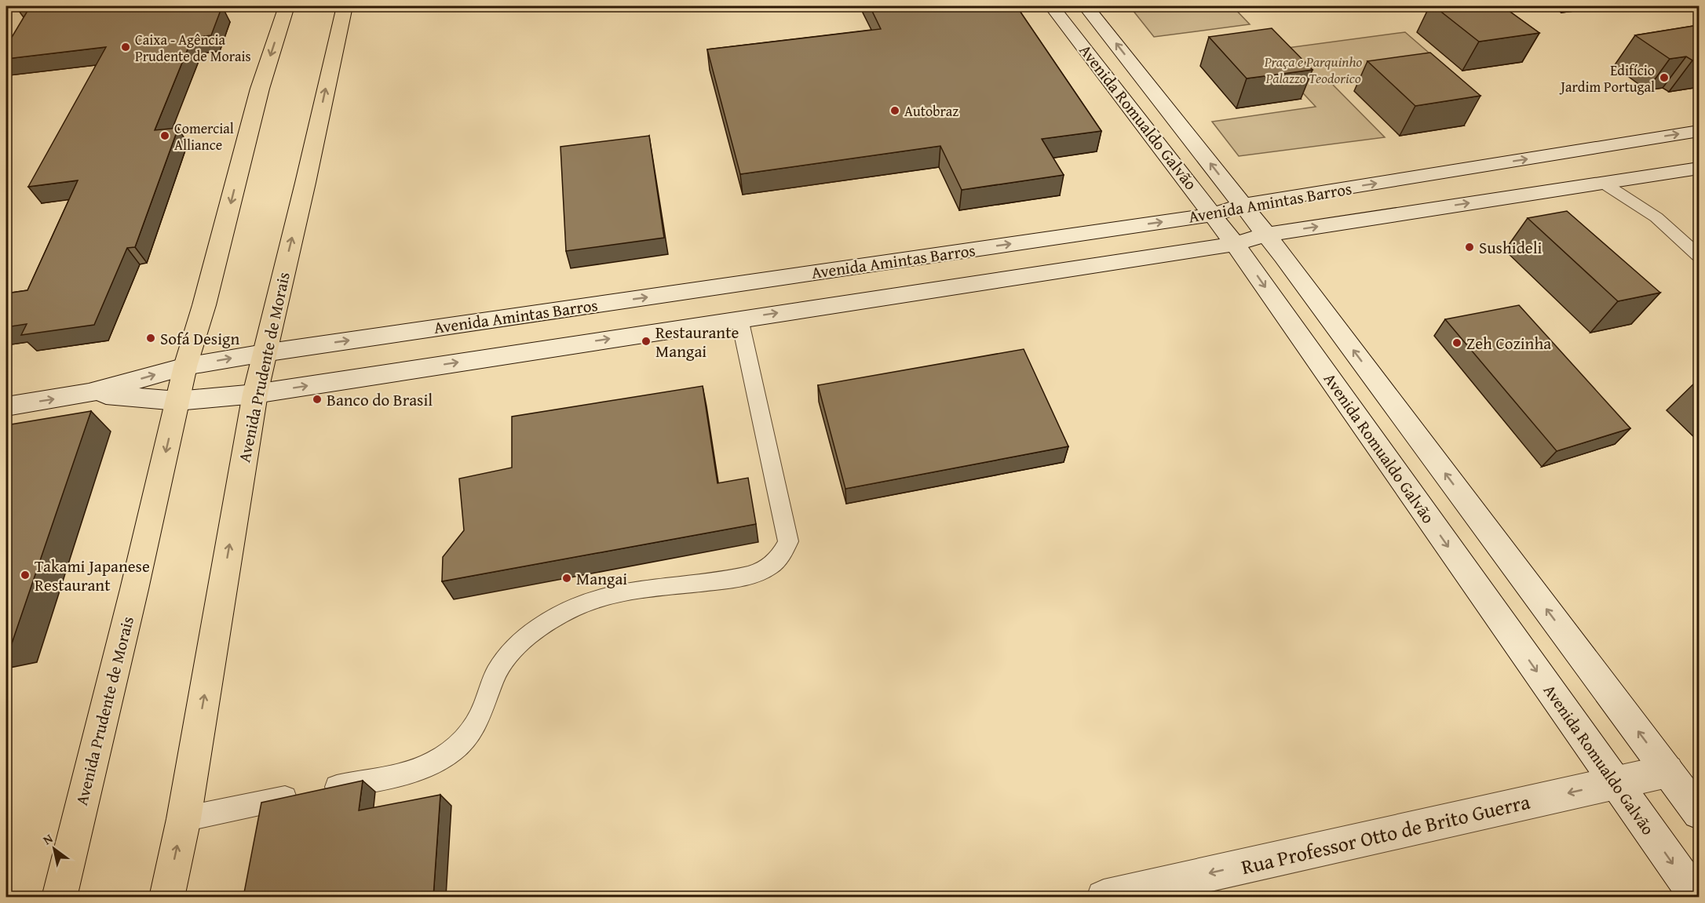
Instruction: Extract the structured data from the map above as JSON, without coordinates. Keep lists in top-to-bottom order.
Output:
{
  "streets": {
    "main road": [
      "Avenida Romualdo Galvão",
      "Avenida Amintas Barros",
      "Avenida Prudente de Morais",
      "Rua Professor Otto de Brito Guerra"
    ]
  },
  "crossings": [
    ["Avenida Romualdo Galvão", "Avenida Amintas Barros"],
    ["Avenida Romualdo Galvão", "Rua Professor Otto de Brito Guerra"],
    ["Avenida Amintas Barros", "Avenida Prudente de Morais"]
  ],
  "one_way": ["Avenida Amintas Barros", "Rua Professor Otto de Brito Guerra"],
  "parks": ["Praça e Parquinho Palazzo Teodorico"],
  "places": [
    "Caixa - Agência Prudente de Morais",
    "Edifício Jardim Portugal",
    "Autobraz",
    "Comercial Alliance",
    "Sushideli",
    "Sofá Design",
    "Restaurante Mangai",
    "Zeh Cozinha",
    "Banco do Brasil",
    "Takami Japanese Restaurant",
    "Mangai"
  ],
  "north": "top left"
}
